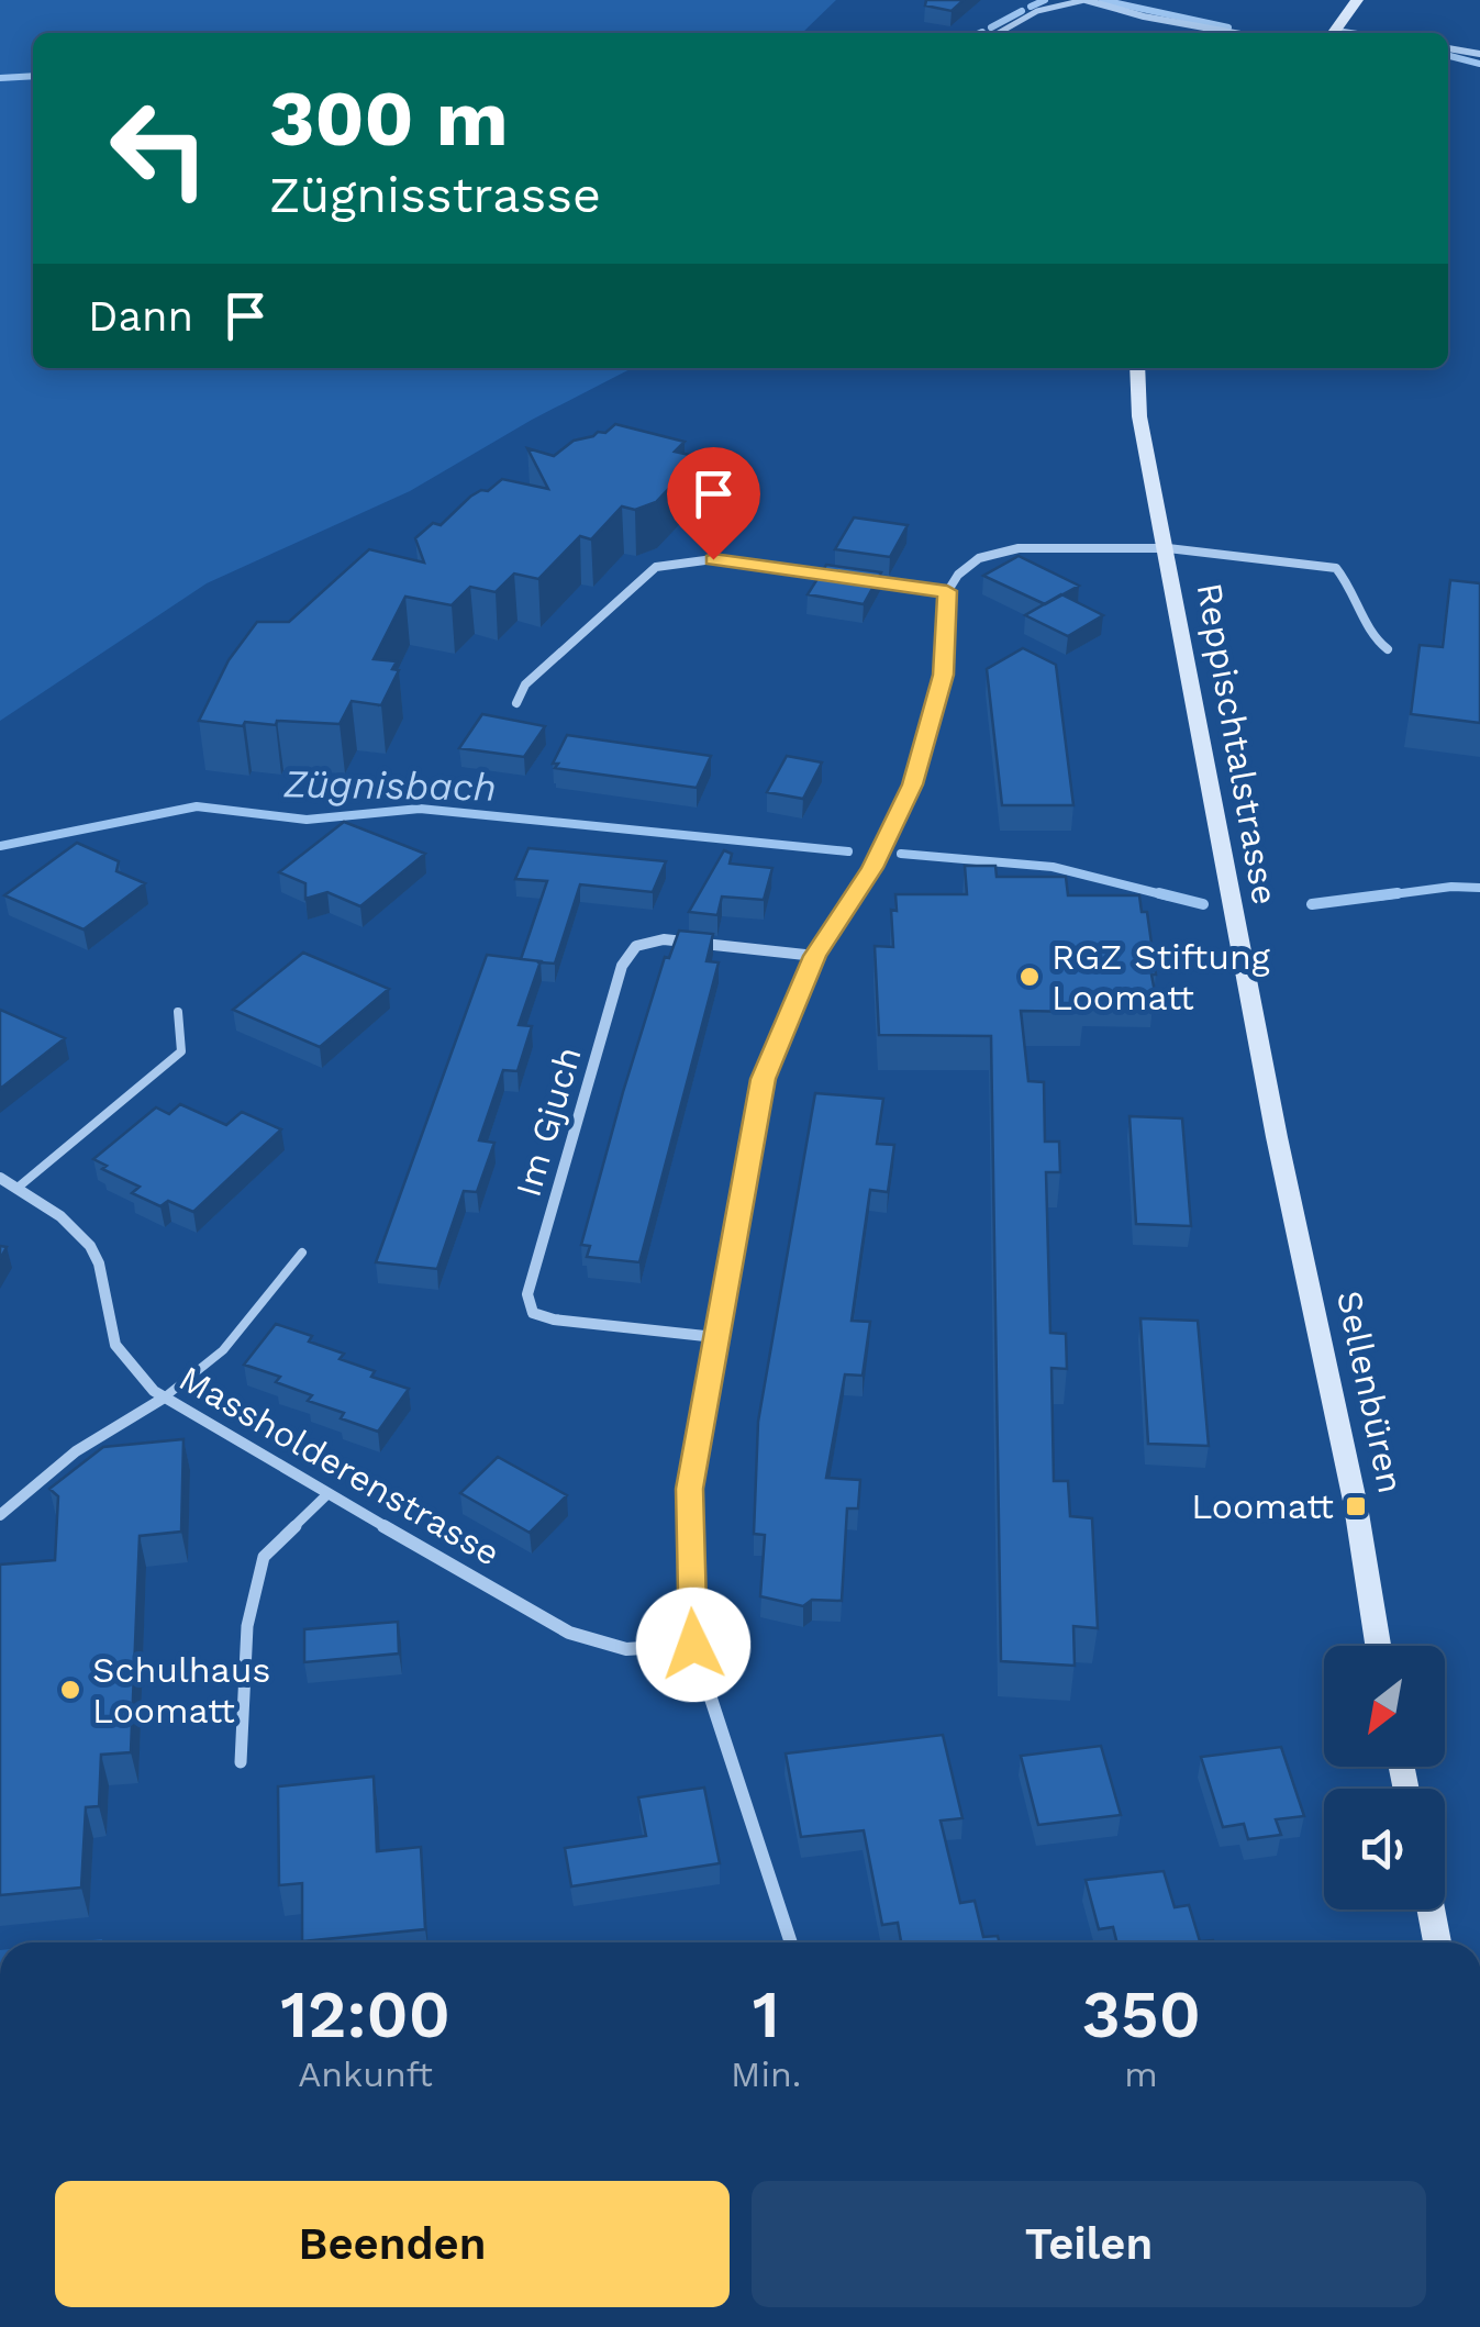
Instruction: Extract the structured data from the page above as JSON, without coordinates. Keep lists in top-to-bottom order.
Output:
{
  "streets": {
    "main road": ["Reppischtalstrasse", "Sellenbüren"],
    "street": ["Im Gjuch", "Massholderenstrasse"]
  },
  "crossings": [
    ["Reppischtalstrasse", "Sellenbüren"]
  ],
  "water": ["Zügnisbach"],
  "places": {
    "other": ["RGZ Stiftung Loomatt", "Schulhaus Loomatt"],
    "transit": ["Loomatt"]
  },
  "north": "bottom left",
  "page": {
    "turn": ["300 m", "Zügnisstrasse"],
    "then": "Dann",
    "eta": [
      "12:00",
      "Ankunft",
      "1",
      "Min.",
      "350",
      "m"
    ],
    "buttons": ["Beenden", "Teilen"]
  }
}
